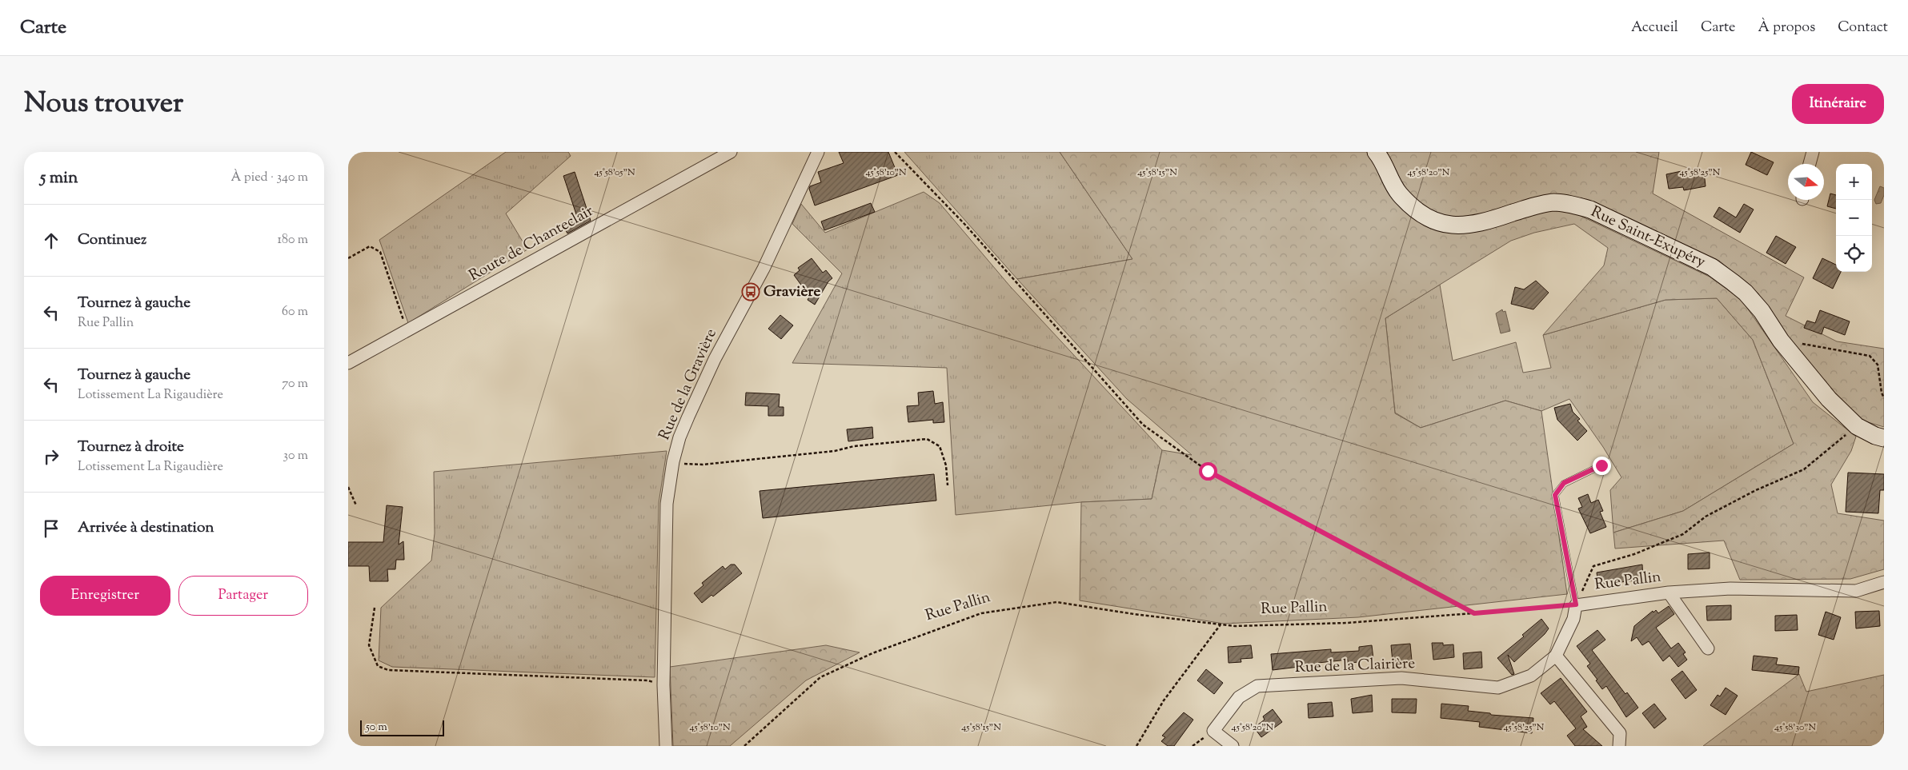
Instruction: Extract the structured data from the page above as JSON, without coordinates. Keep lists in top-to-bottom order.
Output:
{
  "streets": {
    "street": [
      "Rue Saint-Exupéry",
      "Route de Chanteclair",
      "Rue de la Gravière",
      "Rue Pallin",
      "Rue de la Clairière"
    ]
  },
  "crossings": [
    ["Rue Pallin", "Rue de la Clairière"]
  ],
  "places": {
    "bus stop": ["Gravière"]
  },
  "scale_bar": "50 m",
  "north": "right",
  "page": {
    "header": "Carte",
    "nav": [
      "Accueil",
      "Carte",
      "À propos",
      "Contact"
    ],
    "title": "Nous trouver",
    "buttons": [
      "Itinéraire",
      ["Enregistrer", "Partager"]
    ],
    "heading": ["5 min", "À pied · 340 m"],
    "map_buttons": ["+", "−"],
    "list": [
      ["Continuez", "180 m"],
      ["Tournez à gauche", "Rue Pallin", "60 m"],
      ["Tournez à gauche", "Lotissement La Rigaudière", "70 m"],
      ["Tournez à droite", "Lotissement La Rigaudière", "30 m"],
      "Arrivée à destination"
    ],
    "scale": "50 m"
  },
  "coordinates": [
    "45°58'05\"N",
    "45°58'10\"N",
    "45°58'15\"N",
    "45°58'20\"N",
    "45°58'25\"N",
    "45°58'30\"N"
  ]
}
